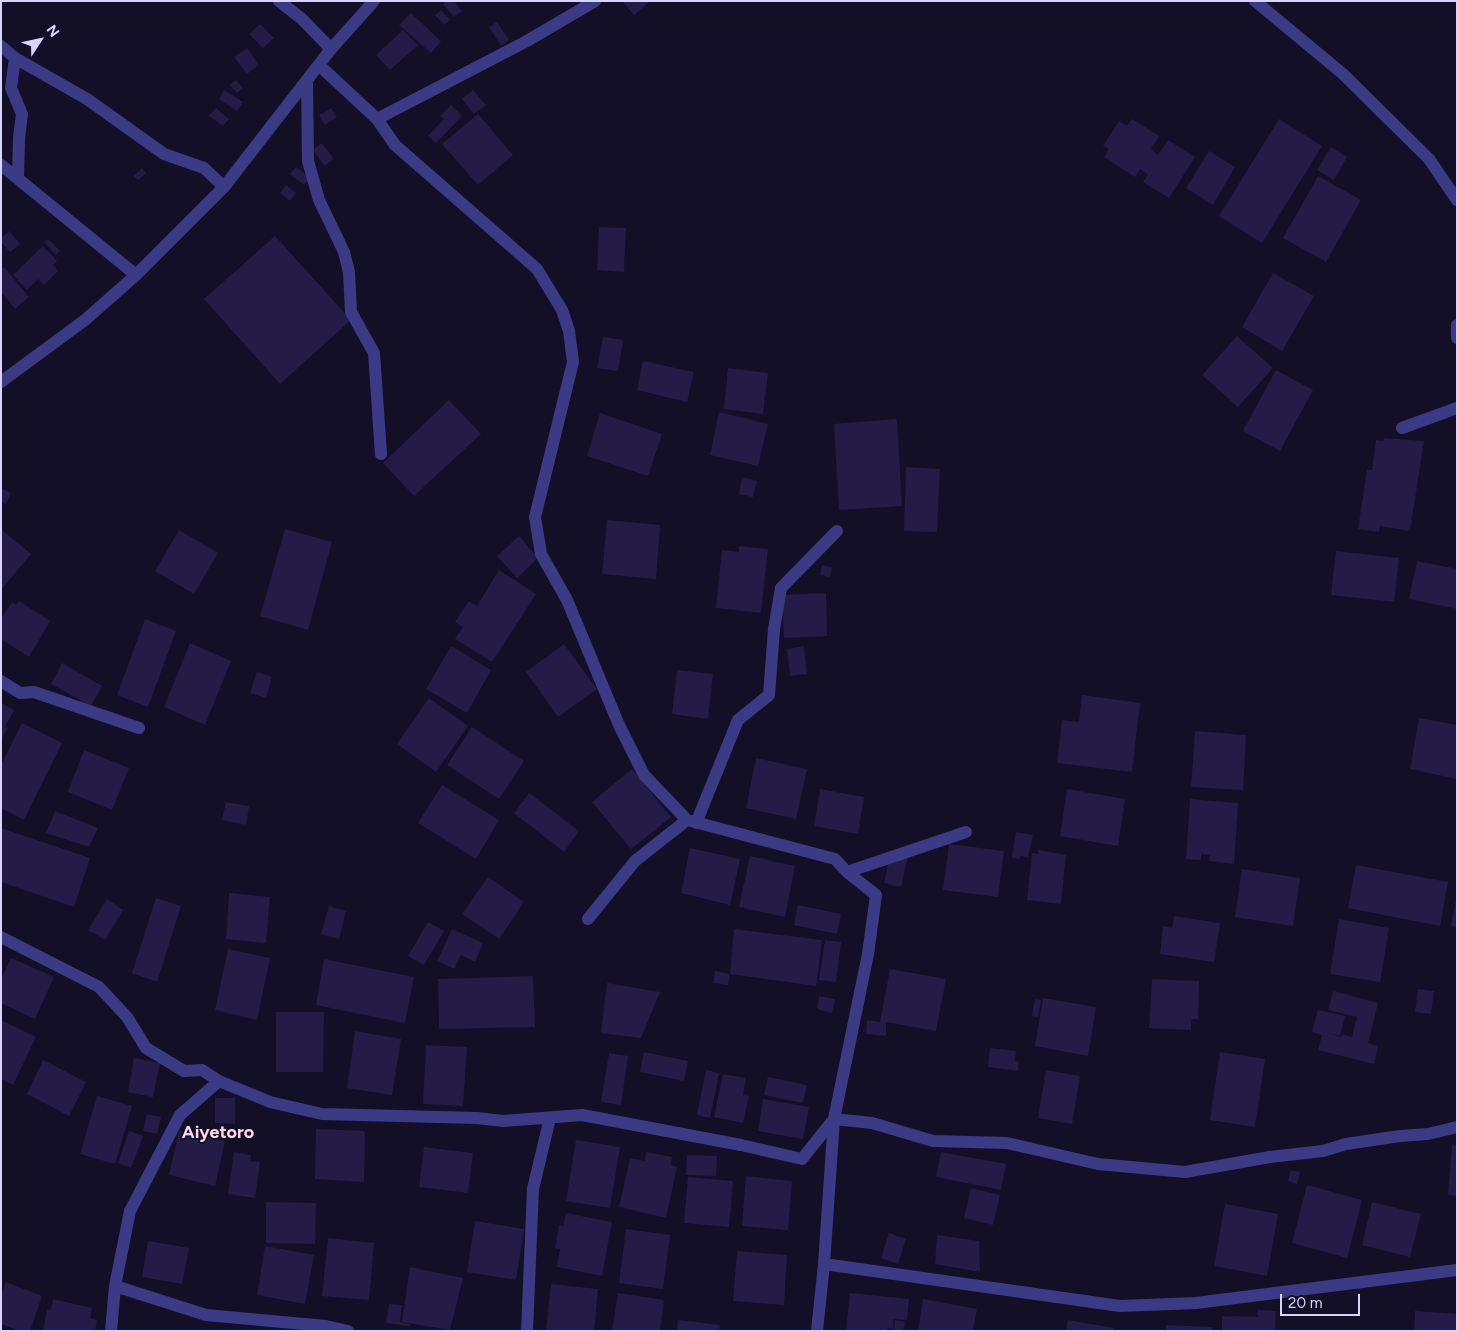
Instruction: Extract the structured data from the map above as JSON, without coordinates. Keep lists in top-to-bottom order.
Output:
{
  "districts": ["Aiyetoro"],
  "scale_bar": "20 m",
  "north": "top right"
}
